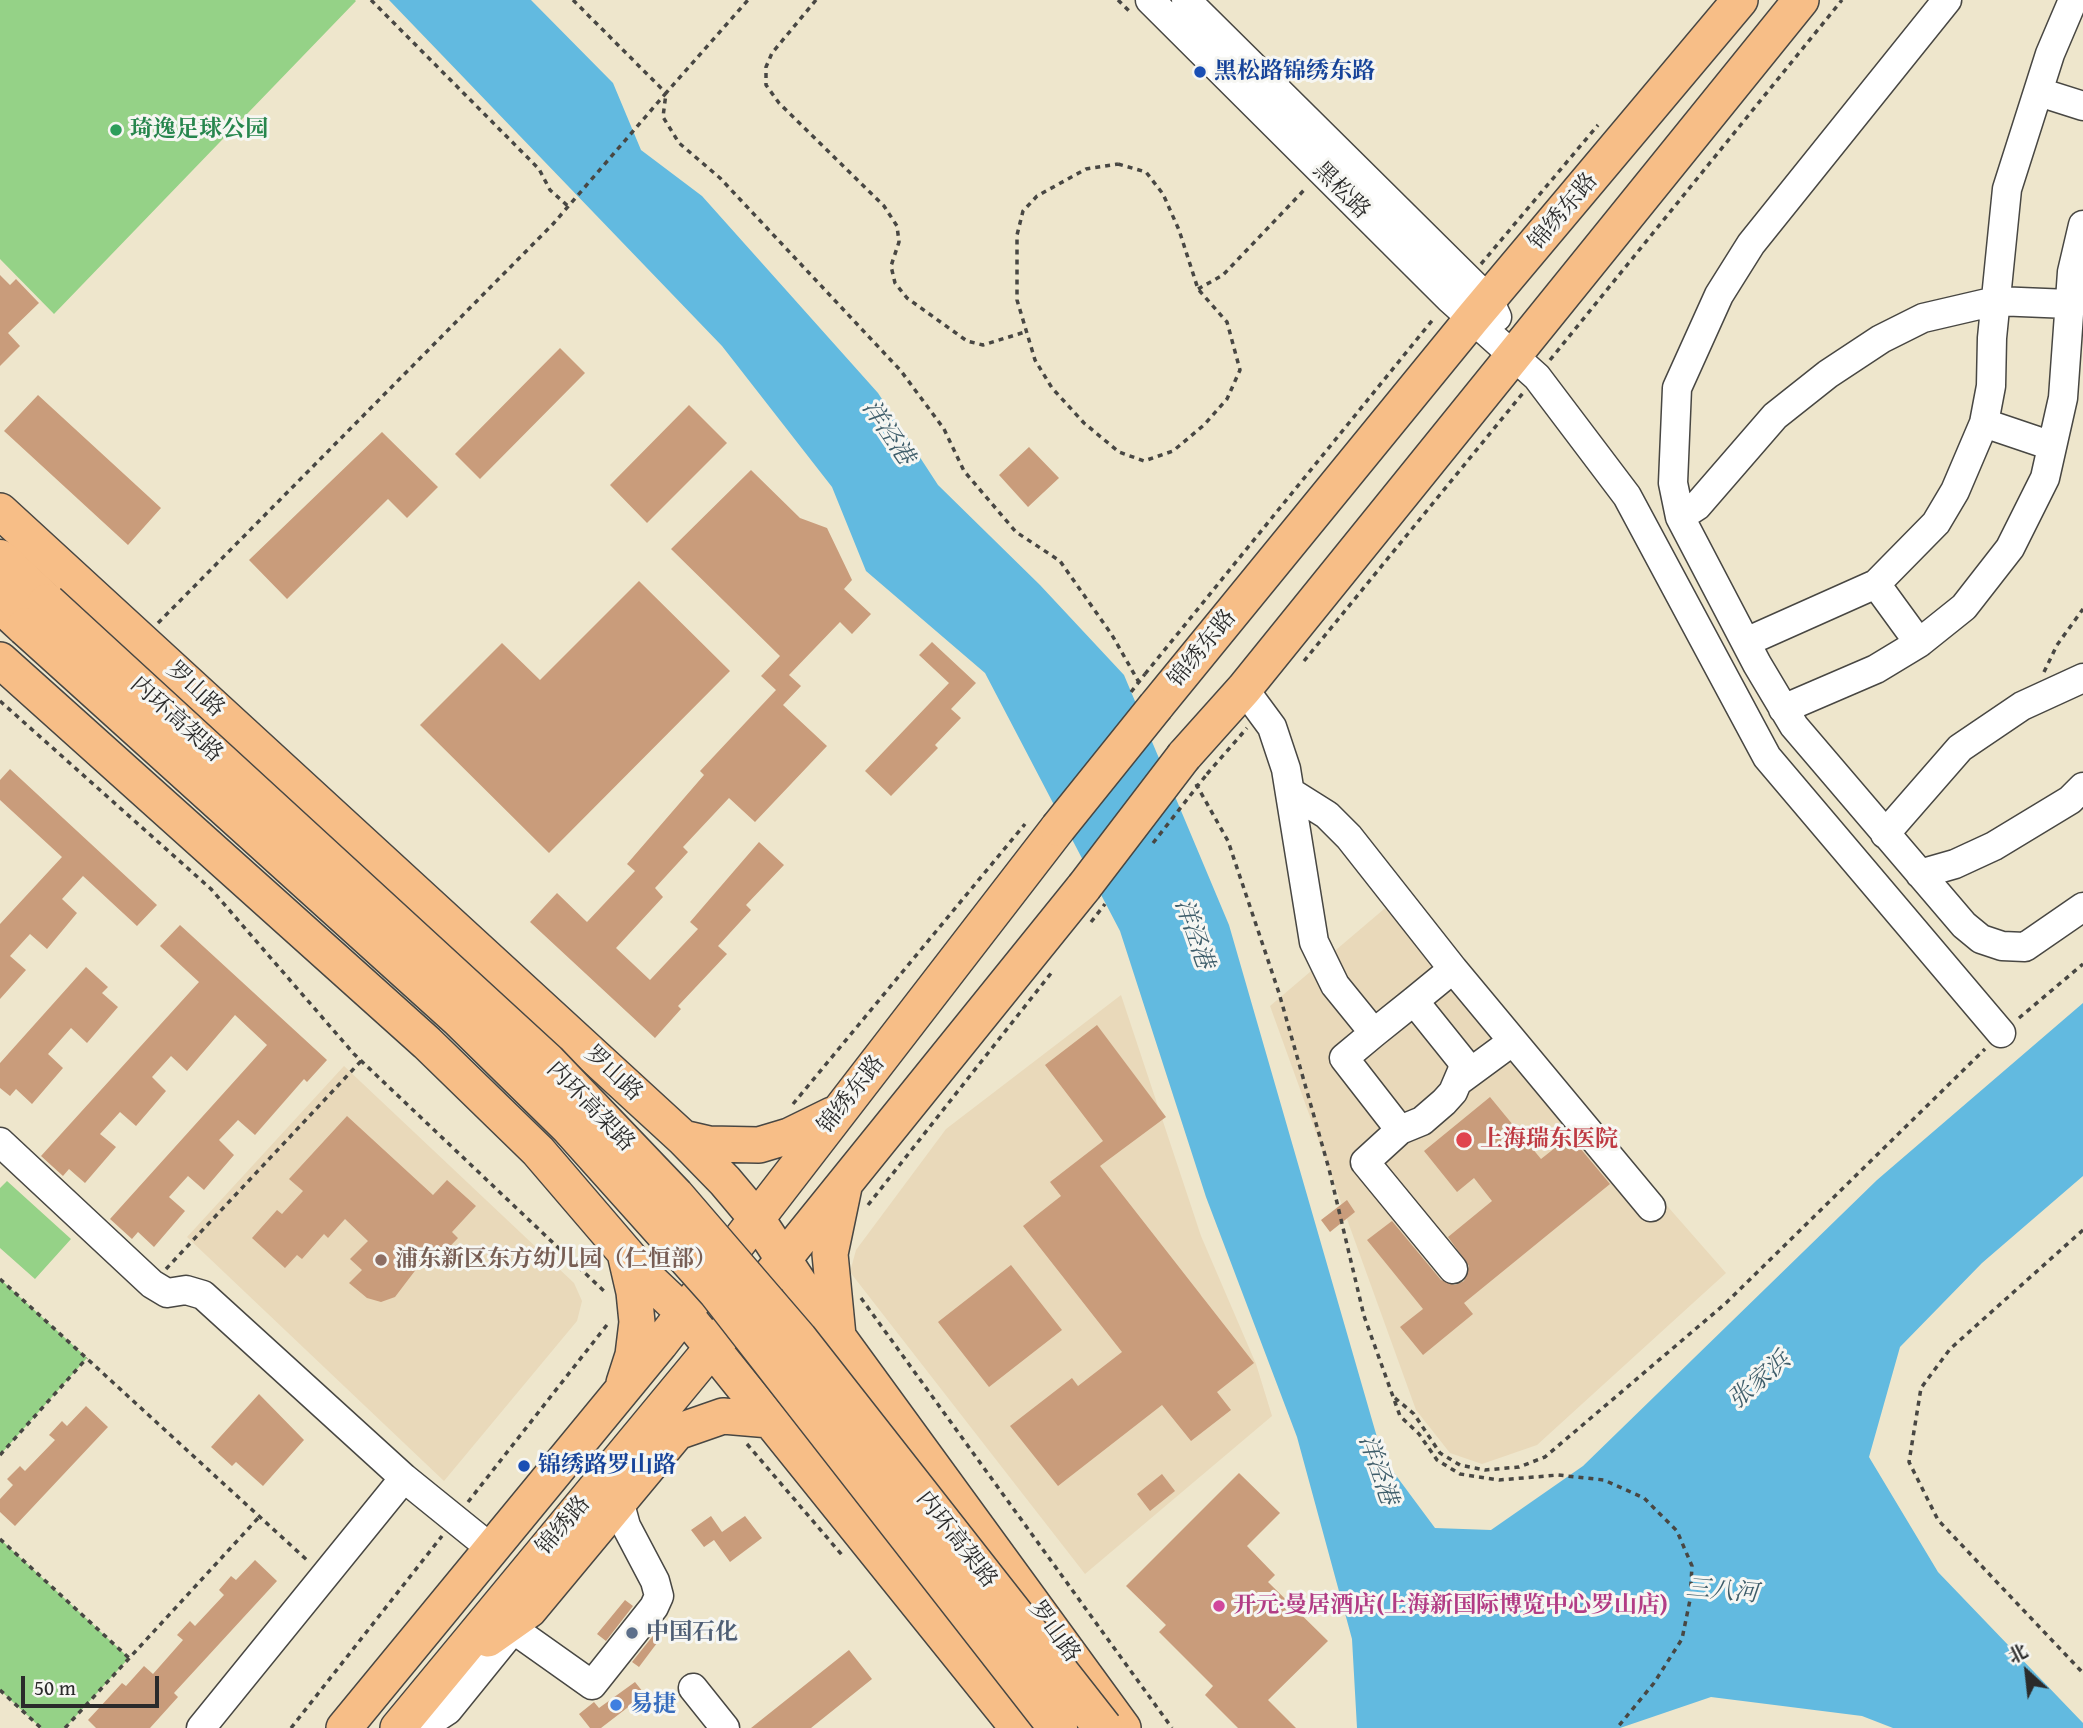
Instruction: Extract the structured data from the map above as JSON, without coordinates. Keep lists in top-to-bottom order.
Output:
{
  "streets": {
    "highway": ["内环高架路"],
    "main road": ["锦绣东路", "罗山路", "锦绣路"],
    "street": ["黑松路"]
  },
  "crossings": [
    ["黑松路", "锦绣东路"],
    ["锦绣东路", "罗山路"],
    ["锦绣东路", "锦绣路"],
    ["罗山路", "锦绣路"]
  ],
  "water": ["洋泾港", "张家浜", "三八河"],
  "places": [
    "黑松路锦绣东路",
    "琦逸足球公园",
    "上海瑞东医院",
    "浦东新区东方幼儿园（仁恒部）",
    "锦绣路罗山路",
    "开元·曼居酒店(上海新国际博览中心罗山店)",
    "中国石化",
    "易捷"
  ],
  "scale_bar": "50 m",
  "north": "top left"
}
